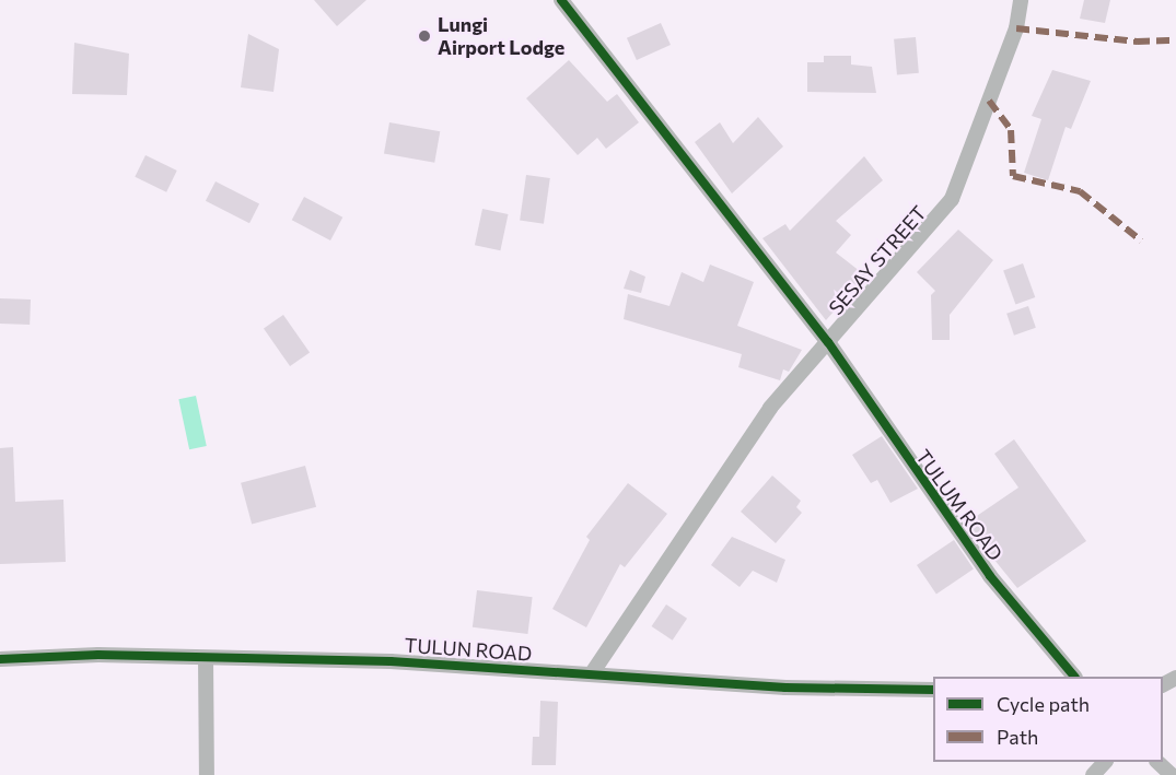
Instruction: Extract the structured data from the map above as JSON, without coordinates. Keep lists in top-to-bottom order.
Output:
{
  "streets": {
    "street": ["SESAY STREET", "TULUM ROAD", "TULUN ROAD"]
  },
  "crossings": [
    ["SESAY STREET", "TULUM ROAD"],
    ["SESAY STREET", "TULUN ROAD"]
  ],
  "places": ["Lungi Airport Lodge"],
  "legend": ["Cycle path", "Path"]
}
